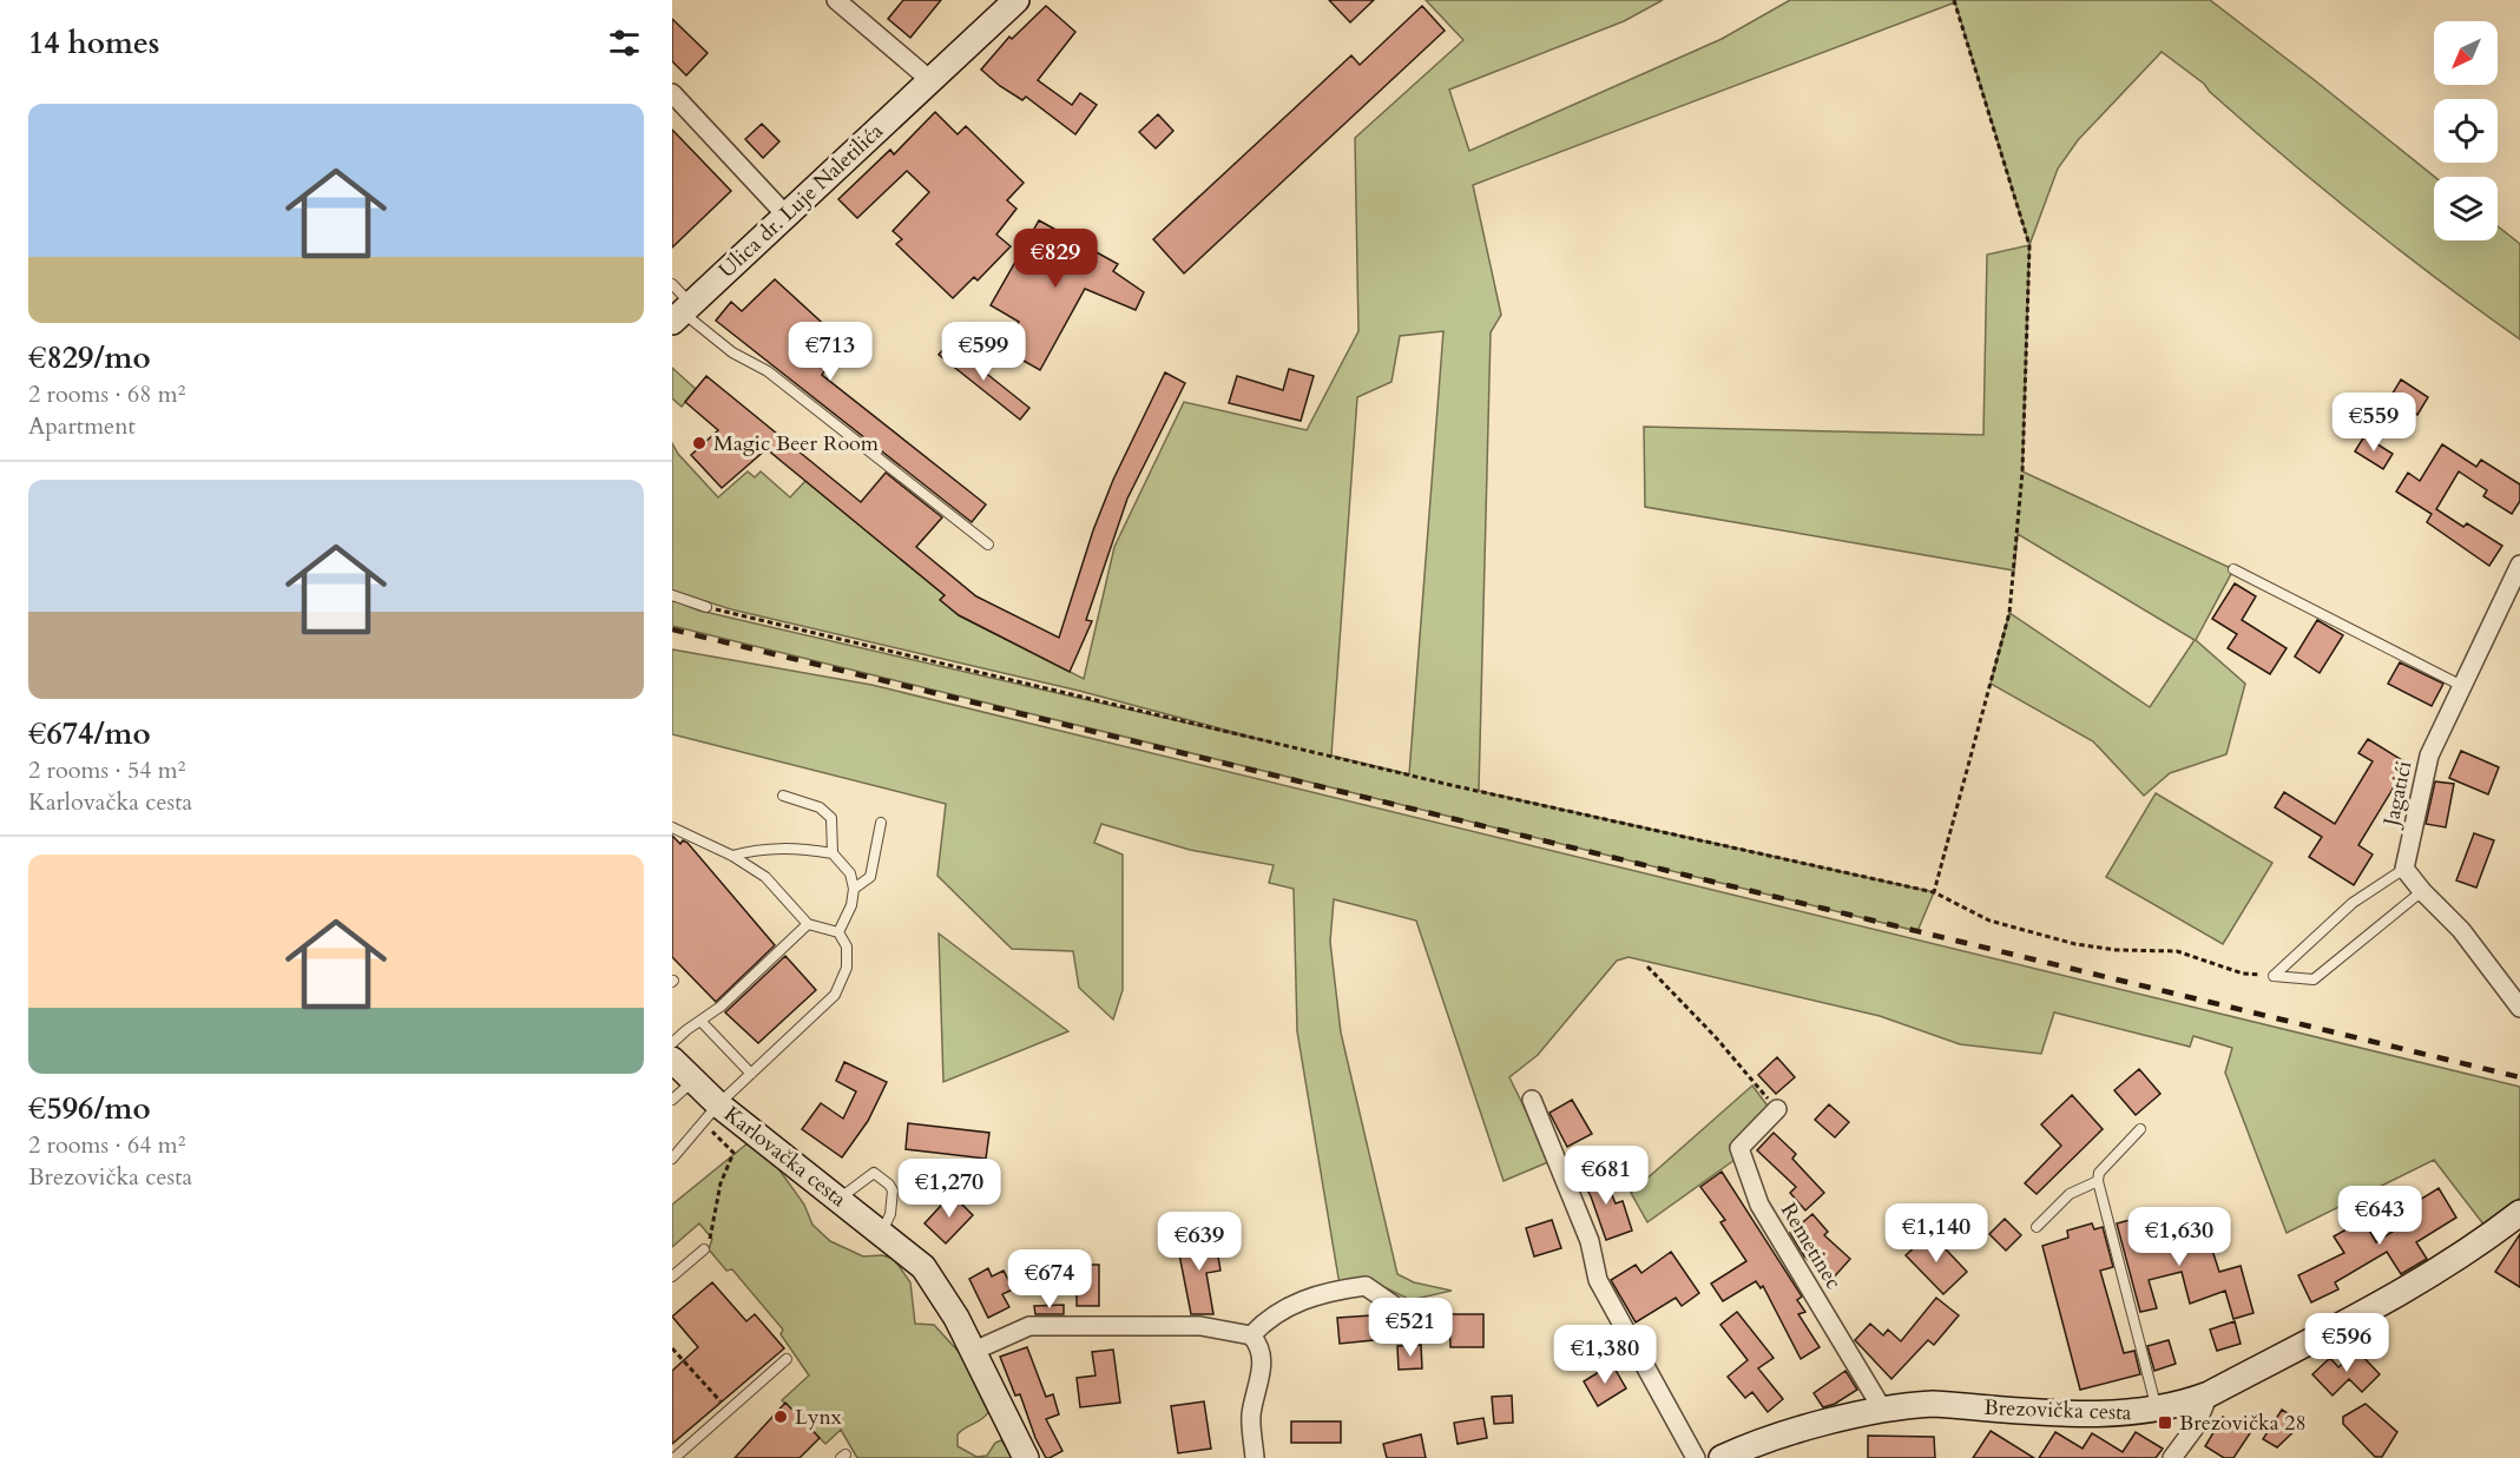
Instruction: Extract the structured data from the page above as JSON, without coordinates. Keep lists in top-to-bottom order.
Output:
{
  "streets": {
    "main road": ["Ulica dr. Luje Naletilića", "Karlovačka cesta", "Brezovička cesta"],
    "street": ["Jagatići", "Remetinec"]
  },
  "crossings": [
    ["Remetinec", "Brezovička cesta"]
  ],
  "places": {
    "other": ["Magic Beer Room", "Lynx"],
    "transit": ["Brezovička 28"]
  },
  "north": "bottom left",
  "page": {
    "heading": "14 homes",
    "list": [
      {
        "name": "€829/mo",
        "note": "2 rooms · 68 m² · Apartment"
      },
      {
        "name": "€674/mo",
        "note": "2 rooms · 54 m² · Karlovačka cesta"
      },
      {
        "name": "€596/mo",
        "note": "2 rooms · 64 m² · Brezovička cesta"
      }
    ],
    "price": [
      "€829",
      "€713",
      "€599",
      "€559",
      "€681",
      "€1,270",
      "€643",
      "€1,140",
      "€1,630",
      "€639",
      "€674",
      "€521",
      "€596",
      "€1,380"
    ]
  }
}
